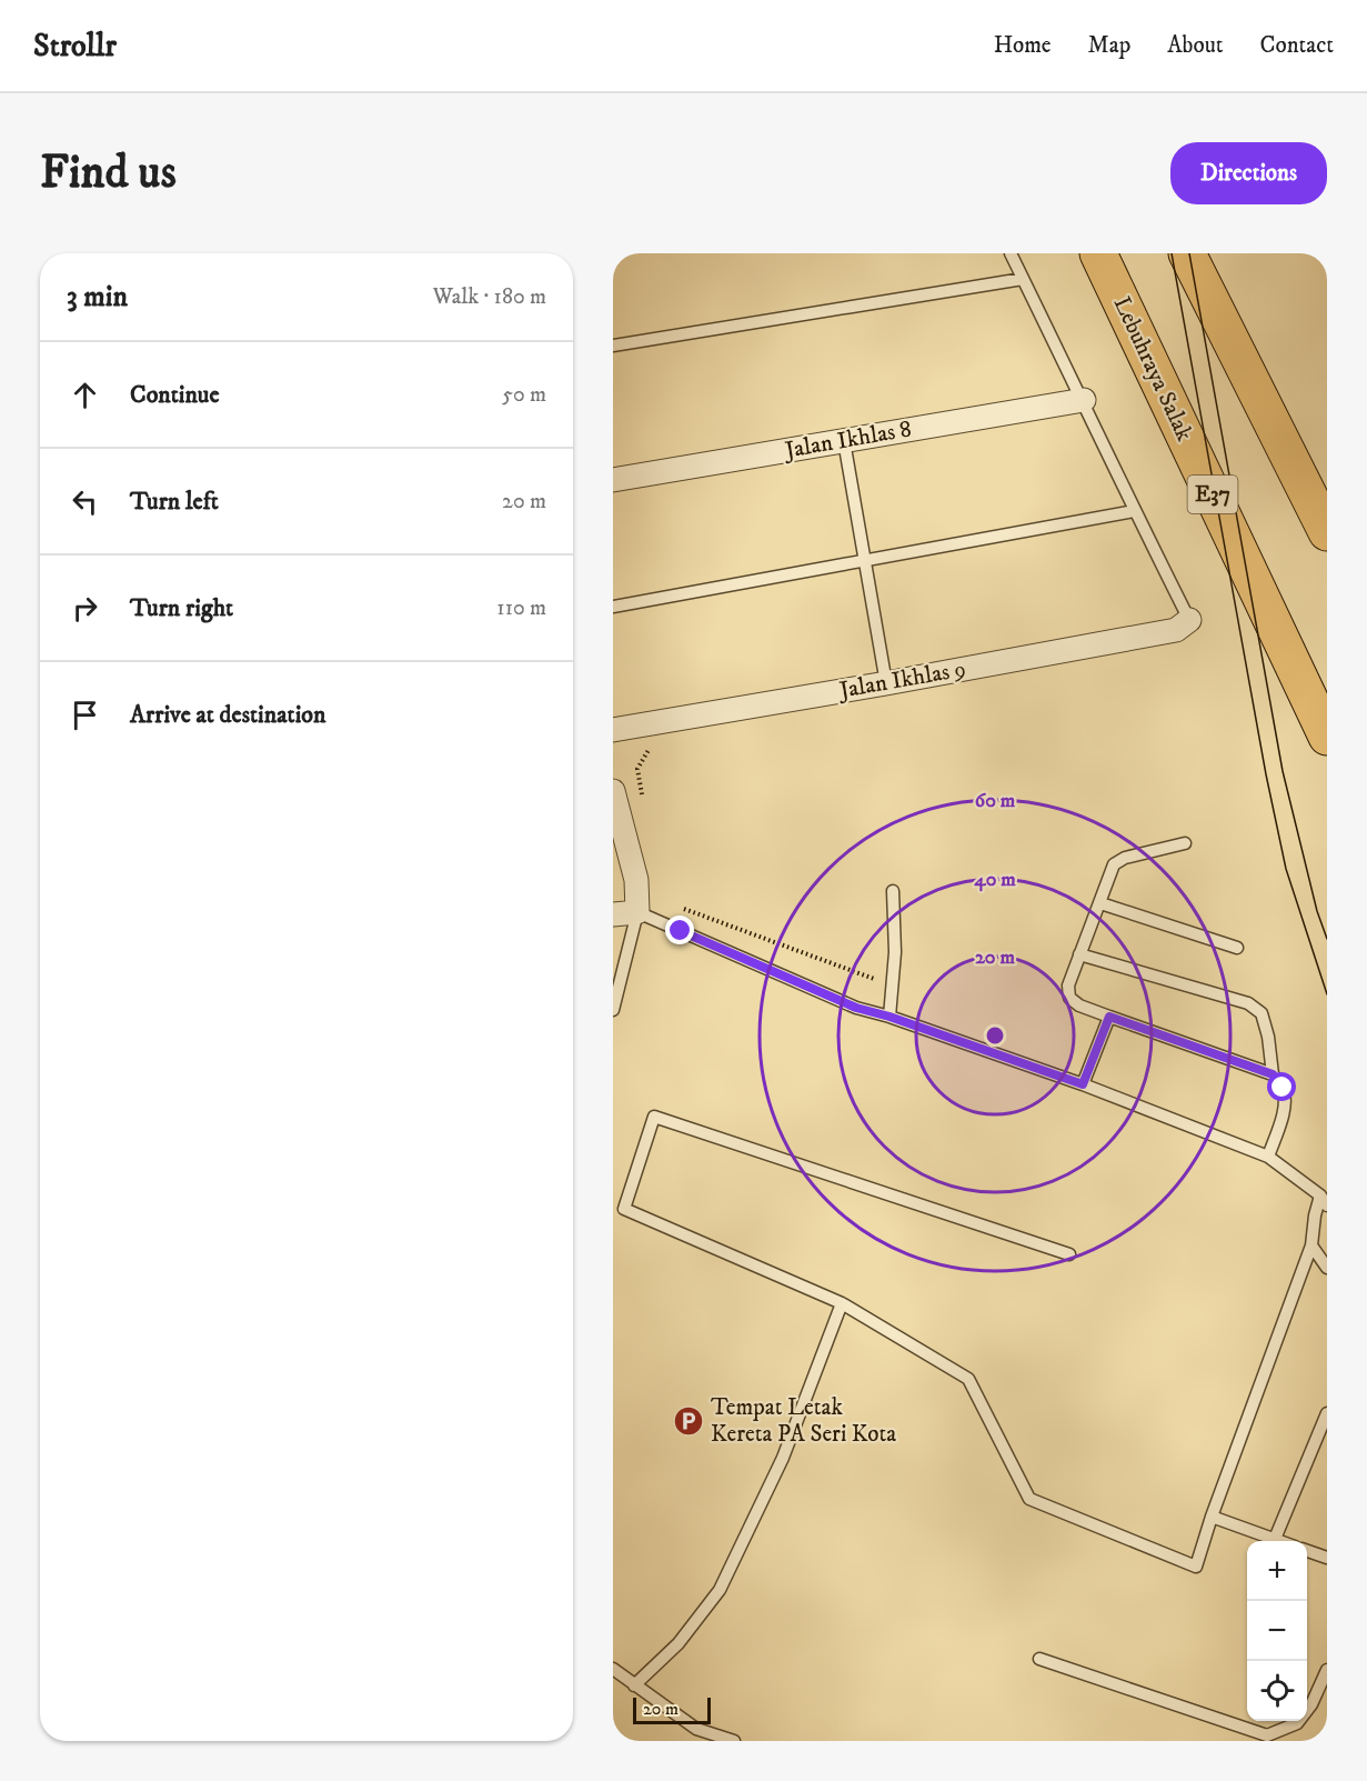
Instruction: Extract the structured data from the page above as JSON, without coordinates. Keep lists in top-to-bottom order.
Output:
{
  "streets": {
    "highway": ["Lebuhraya Salak", "E37"],
    "street": ["Jalan Ikhlas 8", "Jalan Ikhlas 9"]
  },
  "places": {
    "parking": ["Tempat Letak Kereta PA Seri Kota"]
  },
  "scale_bar": "20 m",
  "page": {
    "header": "Strollr",
    "nav": [
      "Home",
      "Map",
      "About",
      "Contact"
    ],
    "buttons": "Directions",
    "title": "Find us",
    "heading": ["3 min", "Walk · 180 m"],
    "list": [
      ["Continue", "50 m"],
      ["Turn left", "20 m"],
      ["Turn right", "110 m"],
      "Arrive at destination"
    ],
    "map_buttons": ["+", "−"],
    "scale": "20 m"
  },
  "rings": ["60 m", "40 m", "20 m"]
}
